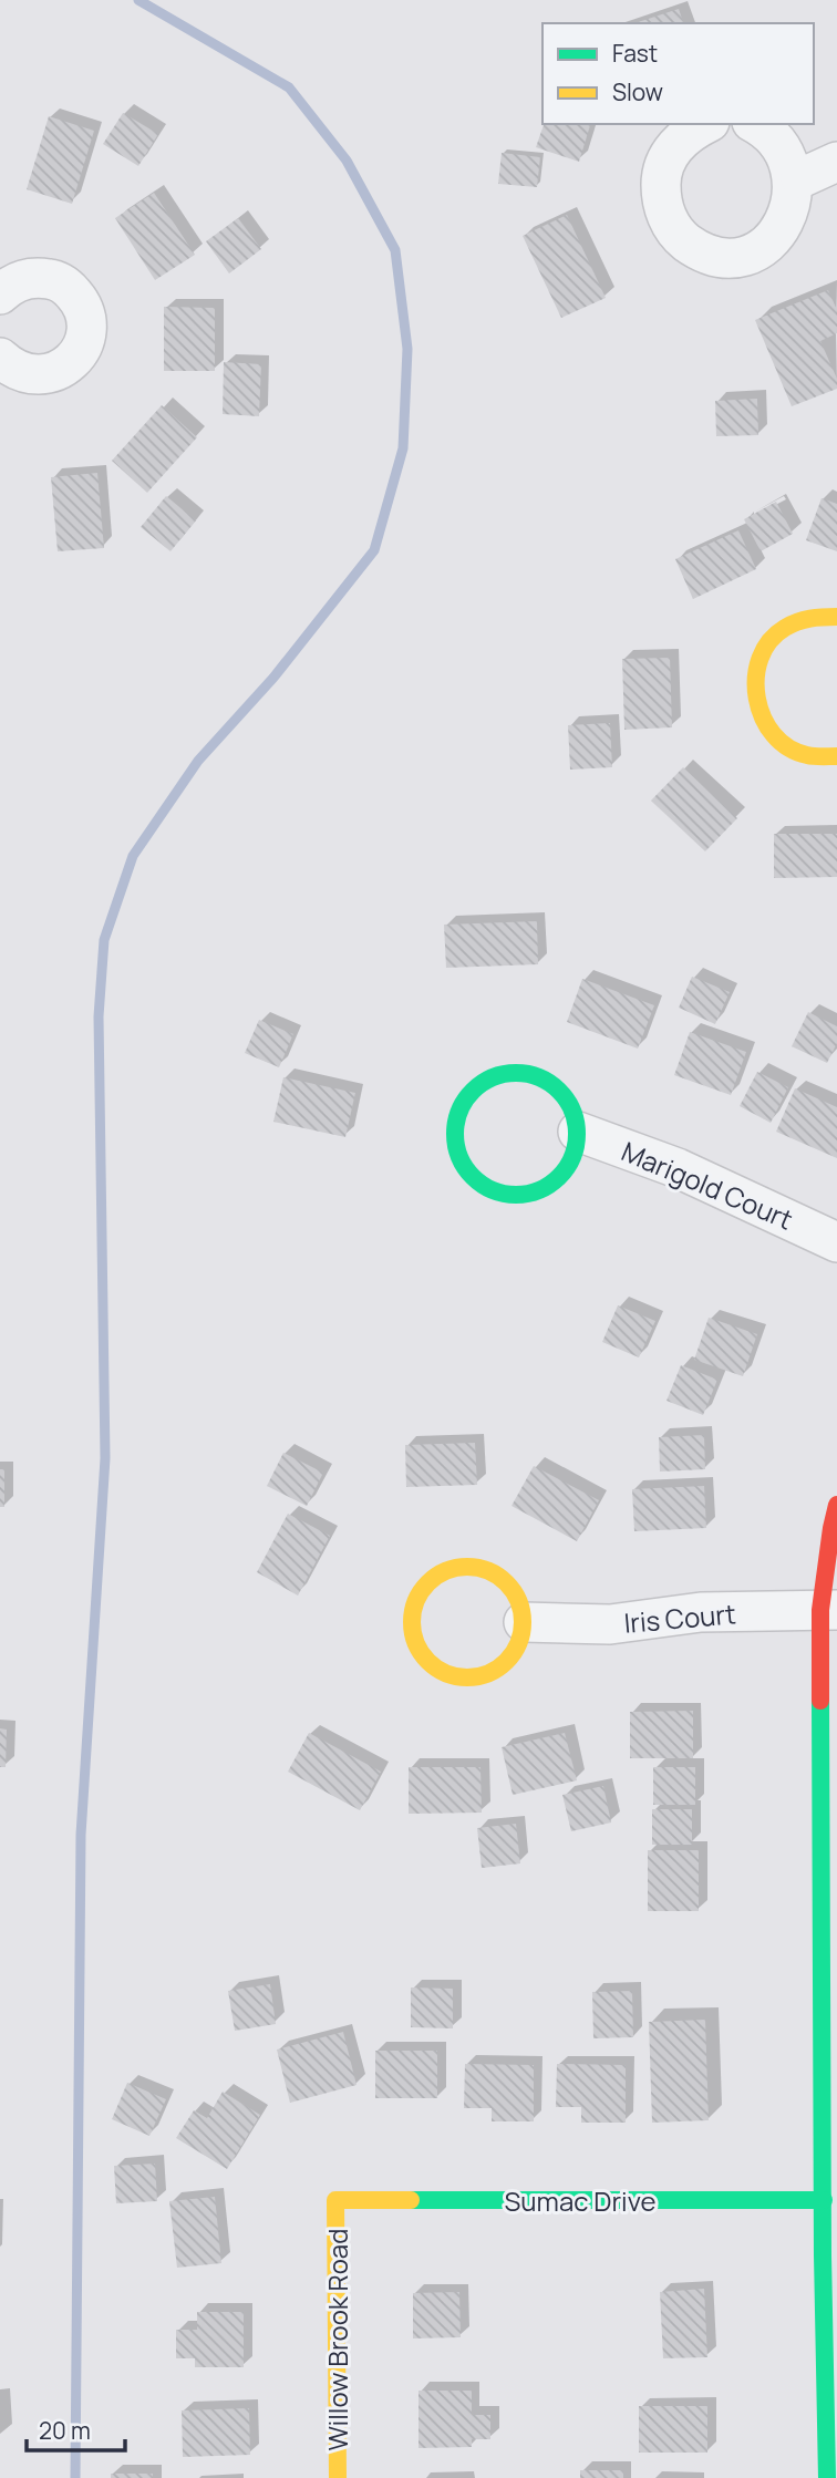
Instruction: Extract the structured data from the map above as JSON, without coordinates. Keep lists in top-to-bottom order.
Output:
{
  "streets": {
    "street": [
      "Marigold Court",
      "Iris Court",
      "Sumac Drive",
      "Willow Brook Road"
    ]
  },
  "crossings": [
    ["Sumac Drive", "Willow Brook Road"]
  ],
  "legend": ["Fast", "Slow"],
  "scale_bar": "20 m"
}
